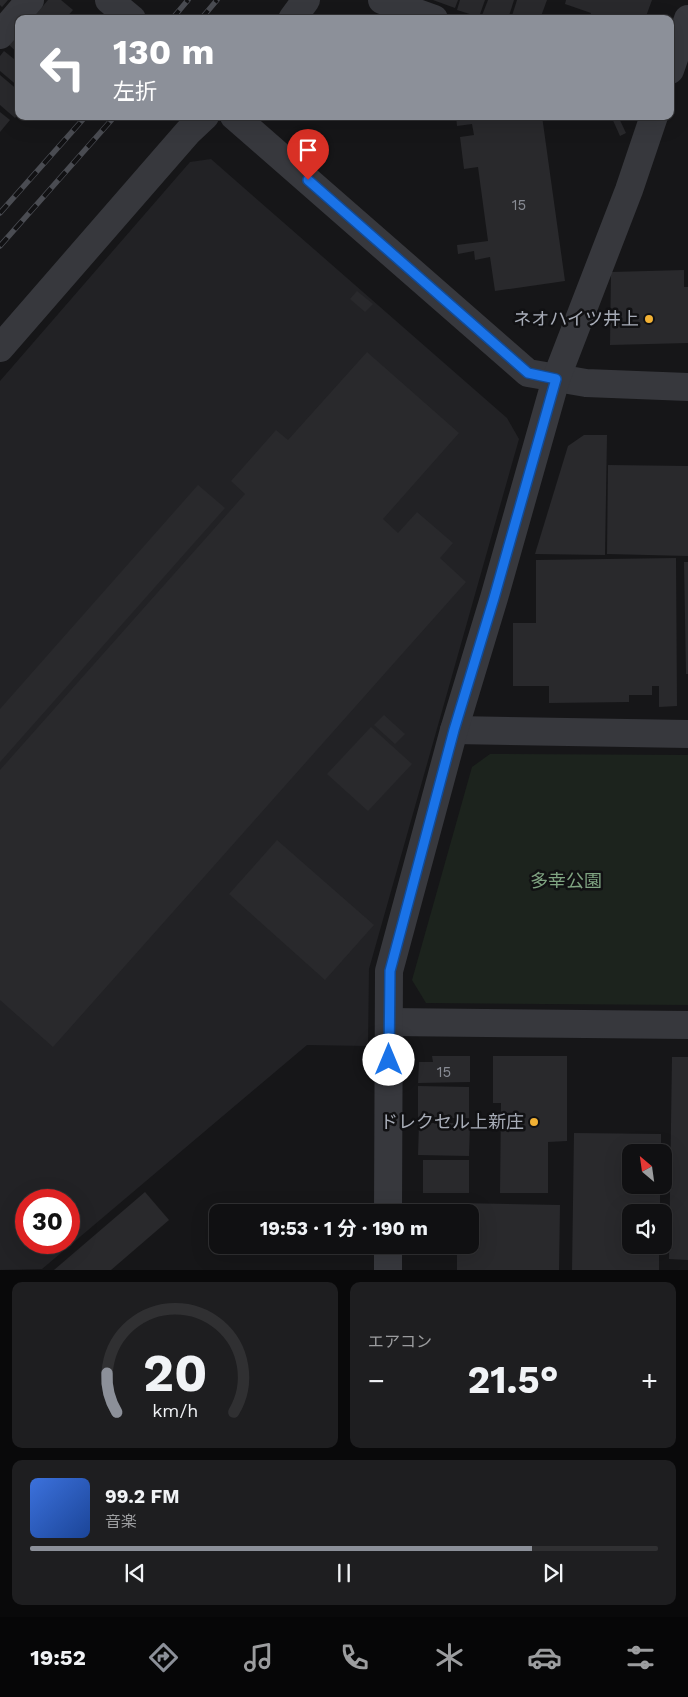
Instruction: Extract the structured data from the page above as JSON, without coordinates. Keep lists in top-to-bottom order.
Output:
{
  "parks": ["多幸公園"],
  "places": ["ネオハイツ井上", "ドレクセル上新庄"],
  "house_numbers": ["15", "15"],
  "north": "top left",
  "page": {
    "turn": ["130 m", "左折"],
    "limit": "30",
    "trip": "19:53 · 1 分 · 190 m",
    "tile": "エアコン",
    "heat": ["−", "21.5°", "+"],
    "song": ["99.2 FM", "音楽"],
    "tabs": "19:52",
    "gauge": ["20", "km/h"]
  }
}
